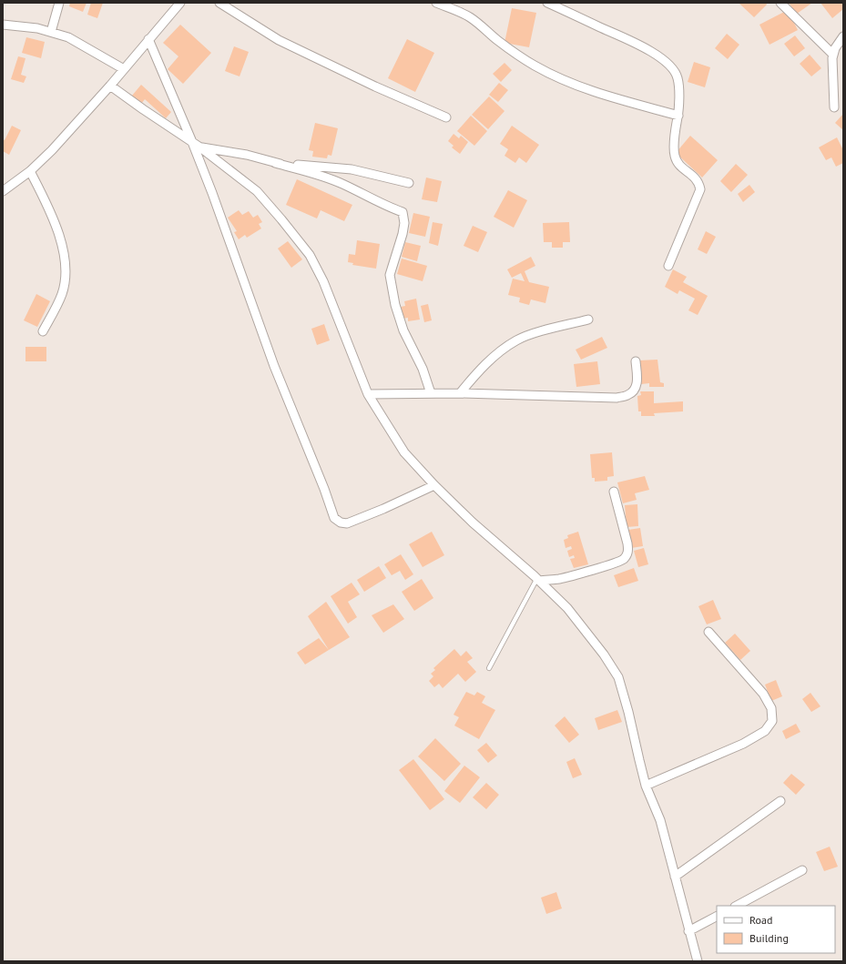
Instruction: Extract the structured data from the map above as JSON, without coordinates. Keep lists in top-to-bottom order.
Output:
{
  "legend": ["Road", "Building"]
}
